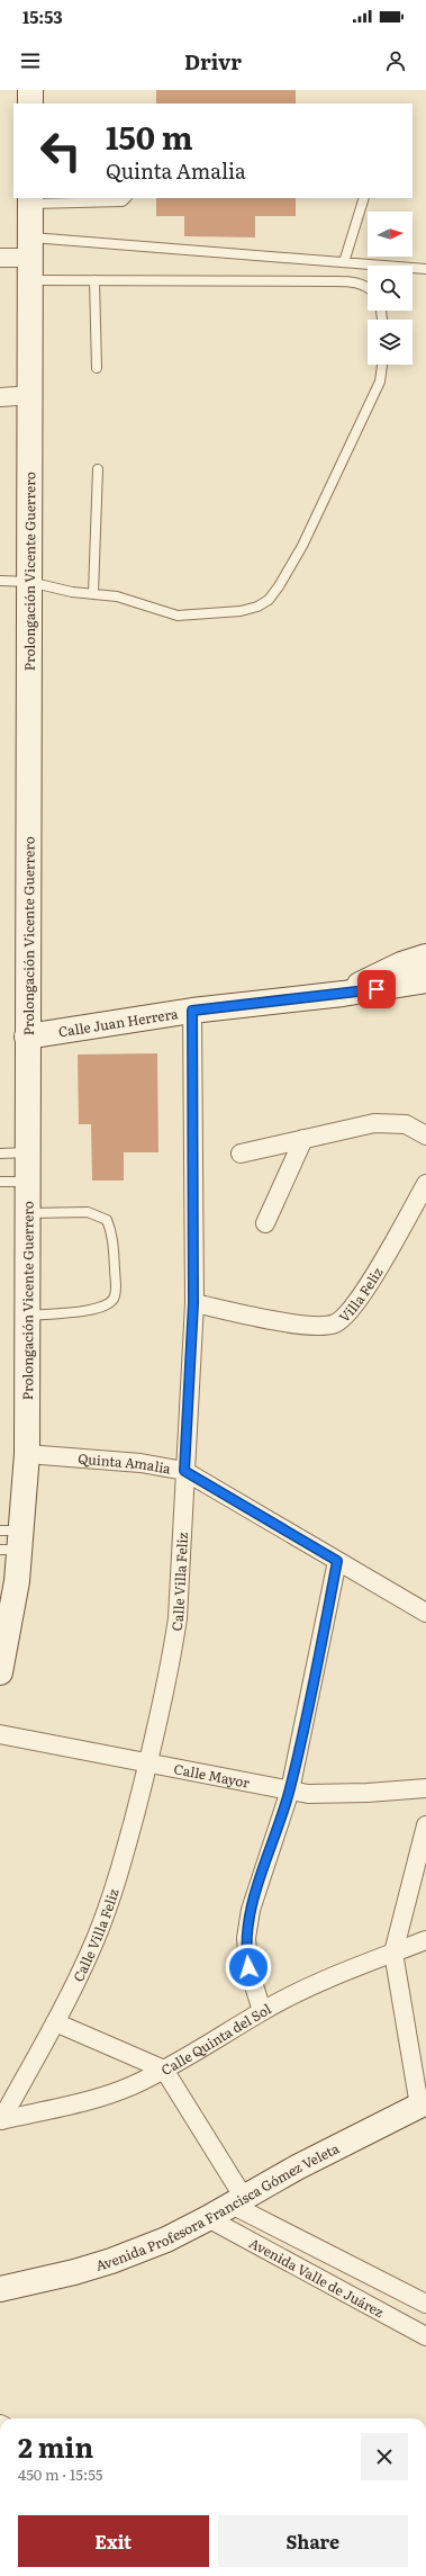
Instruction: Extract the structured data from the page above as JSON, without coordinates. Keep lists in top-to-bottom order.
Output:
{
  "streets": {
    "main road": ["Prolongación Vicente Guerrero", "Calle Juan Herrera", "Avenida Profesora Francisca Gómez Veleta"],
    "street": [
      "Villa Feliz",
      "Quinta Amalia",
      "Calle Villa Feliz",
      "Calle Mayor",
      "Calle Quinta del Sol",
      "Avenida Valle de Juárez"
    ]
  },
  "crossings": [
    ["Prolongación Vicente Guerrero", "Calle Juan Herrera"],
    ["Prolongación Vicente Guerrero", "Quinta Amalia"],
    ["Calle Juan Herrera", "Calle Villa Feliz"],
    ["Villa Feliz", "Calle Villa Feliz"],
    ["Quinta Amalia", "Calle Villa Feliz"],
    ["Calle Villa Feliz", "Calle Mayor"],
    ["Calle Villa Feliz", "Calle Quinta del Sol"],
    ["Avenida Profesora Francisca Gómez Veleta", "Avenida Valle de Juárez"]
  ],
  "north": "right",
  "page": {
    "status": "15:53",
    "header": "Drivr",
    "turn": ["150 m", "Quinta Amalia"],
    "heading": ["2 min", "450 m · 15:55"],
    "buttons": ["Exit", "Share"]
  }
}
